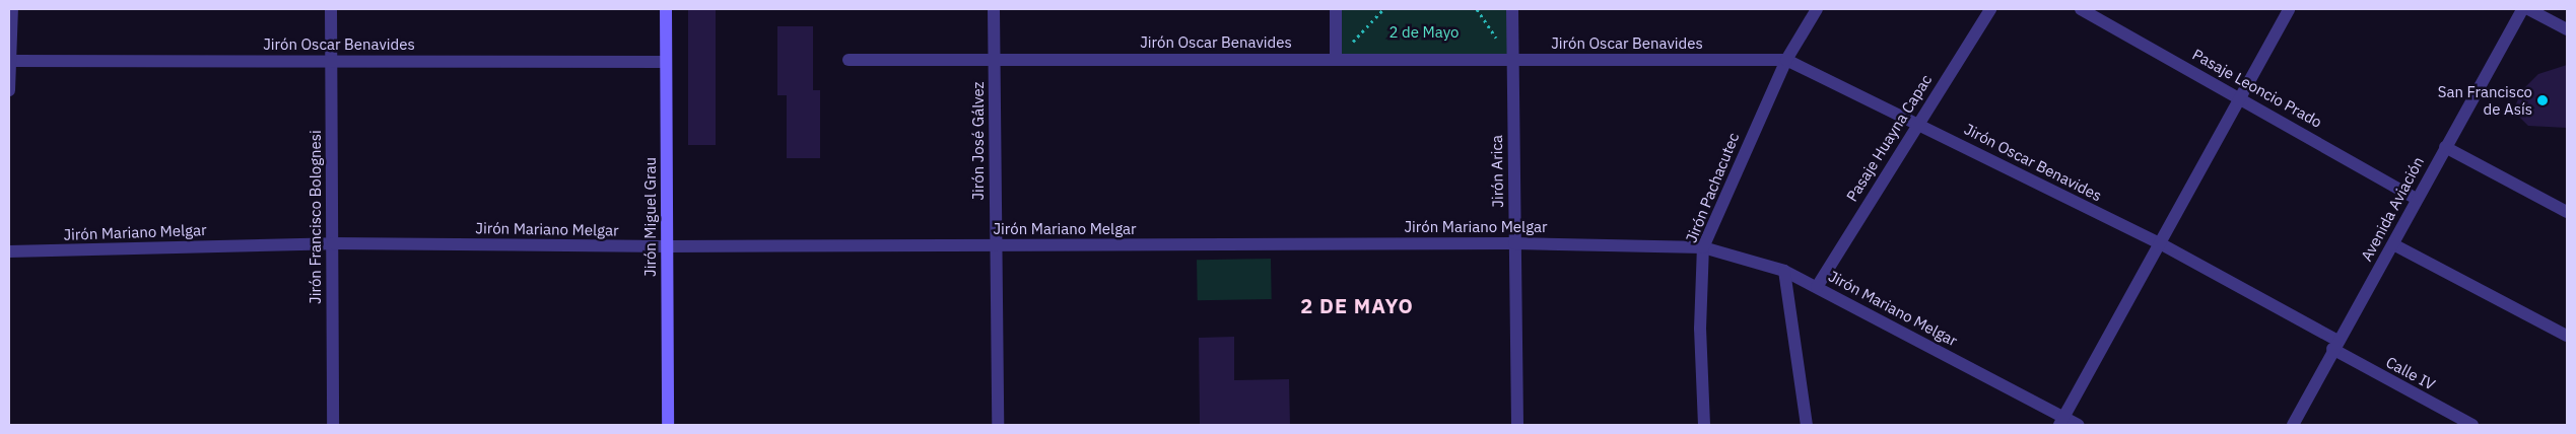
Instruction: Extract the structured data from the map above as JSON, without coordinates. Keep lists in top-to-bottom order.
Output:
{
  "streets": {
    "main road": ["Jirón Miguel Grau"],
    "street": [
      "Jirón Oscar Benavides",
      "Pasaje Leoncio Prado",
      "Pasaje Huayna Capac",
      "Jirón José Gálvez",
      "Jirón Arica",
      "Jirón Pachacutec",
      "Avenida Aviación",
      "Jirón Francisco Bolognesi",
      "Jirón Mariano Melgar",
      "Calle IV"
    ]
  },
  "crossings": [
    ["Jirón Oscar Benavides", "Pasaje Huayna Capac"],
    ["Jirón Oscar Benavides", "Jirón José Gálvez"],
    ["Jirón Oscar Benavides", "Jirón Arica"],
    ["Jirón Oscar Benavides", "Jirón Pachacutec"],
    ["Jirón Oscar Benavides", "Avenida Aviación"],
    ["Jirón Oscar Benavides", "Jirón Francisco Bolognesi"],
    ["Jirón Oscar Benavides", "Jirón Miguel Grau"],
    ["Jirón Oscar Benavides", "Calle IV"],
    ["Pasaje Leoncio Prado", "Avenida Aviación"],
    ["Pasaje Huayna Capac", "Jirón Mariano Melgar"],
    ["Jirón José Gálvez", "Jirón Mariano Melgar"],
    ["Jirón Arica", "Jirón Mariano Melgar"],
    ["Jirón Pachacutec", "Jirón Mariano Melgar"],
    ["Avenida Aviación", "Calle IV"],
    ["Jirón Francisco Bolognesi", "Jirón Mariano Melgar"],
    ["Jirón Miguel Grau", "Jirón Mariano Melgar"]
  ],
  "districts": ["2 DE MAYO"],
  "parks": ["2 de Mayo"],
  "places": ["San Francisco de Asís"]
}
